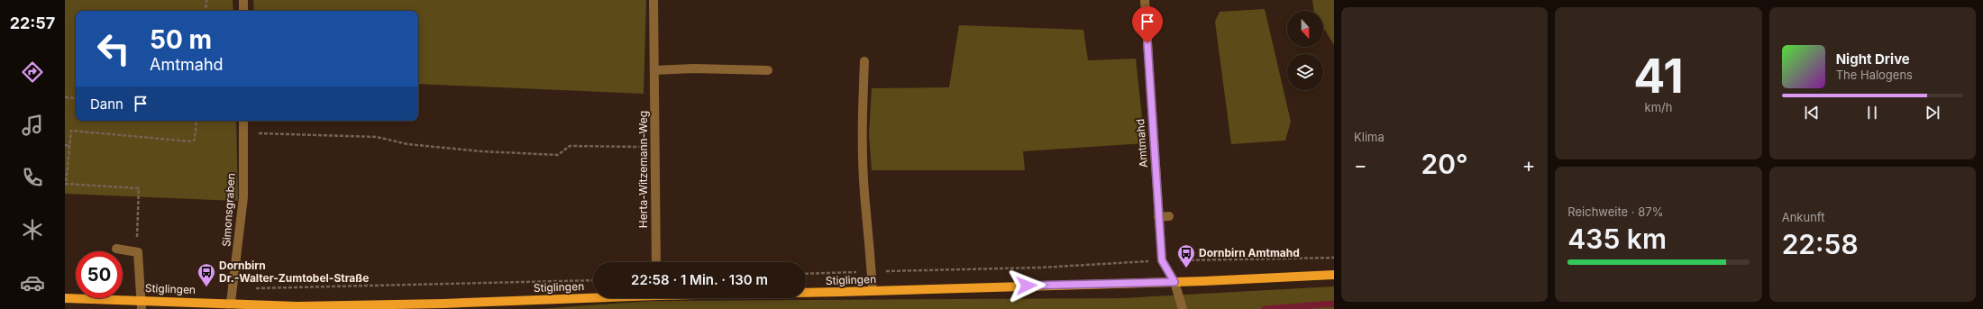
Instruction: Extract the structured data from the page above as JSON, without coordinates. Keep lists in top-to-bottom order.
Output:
{
  "streets": {
    "main road": ["Stiglingen"],
    "street": ["Amtmahd", "Herta-Witzemann-Weg", "Simonsgraben"]
  },
  "crossings": [
    ["Amtmahd", "Stiglingen"],
    ["Simonsgraben", "Stiglingen"]
  ],
  "places": {
    "bus stop": ["Dornbirn Amtmahd", "Dornbirn Dr.-Walter-Zumtobel-Straße"]
  },
  "north": "bottom",
  "page": {
    "tabs": "22:57",
    "tile": [
      "Klima",
      ["41", "km/h"],
      ["Reichweite · 87%", "435 km"],
      ["Ankunft", "22:58"]
    ],
    "turn": ["50 m", "Amtmahd"],
    "song": ["Night Drive", "The Halogens"],
    "then": "Dann",
    "heat": ["−", "20°", "+"],
    "limit": "50",
    "trip": "22:58 · 1 Min. · 130 m"
  }
}
